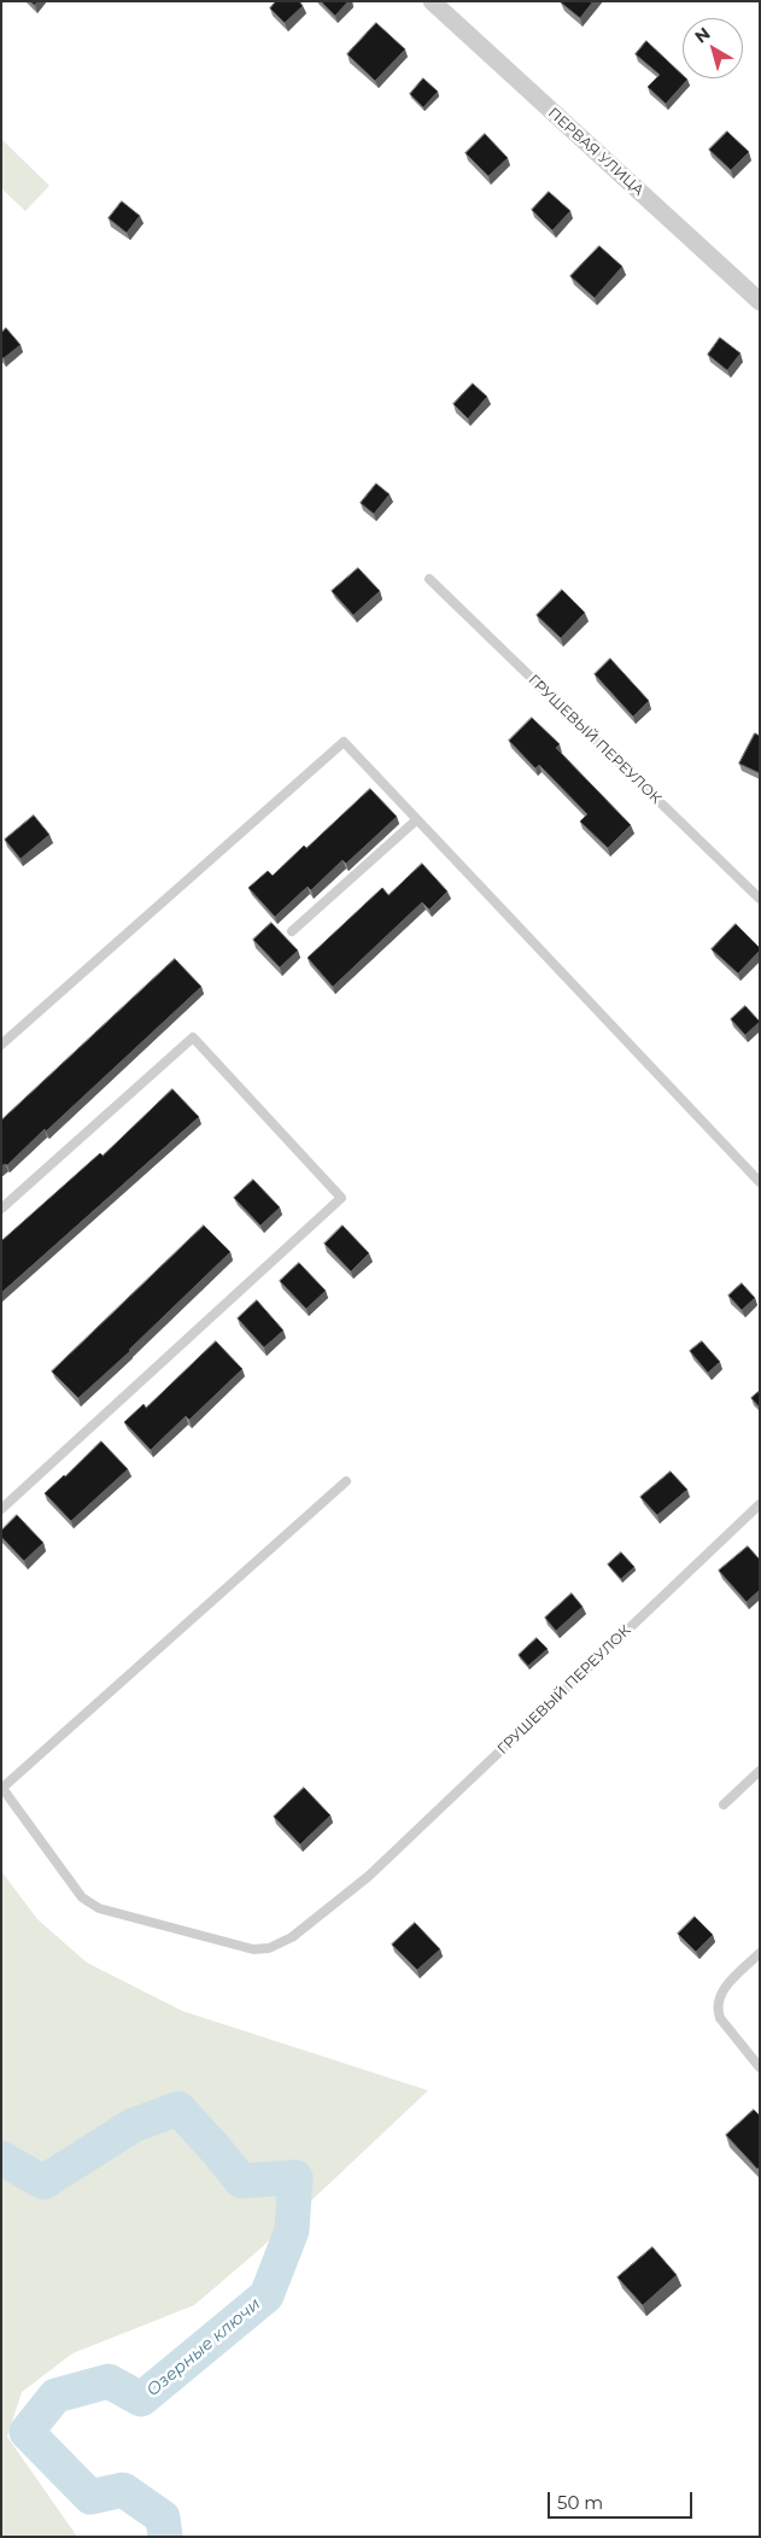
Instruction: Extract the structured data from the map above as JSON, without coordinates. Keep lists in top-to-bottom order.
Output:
{
  "streets": {
    "street": ["ПЕРВАЯ УЛИЦА"],
    "lane": ["ГРУШЕВЫЙ ПЕРЕУЛОК"]
  },
  "water": ["Озерные ключи"],
  "scale_bar": "50 m",
  "north": "top left"
}
